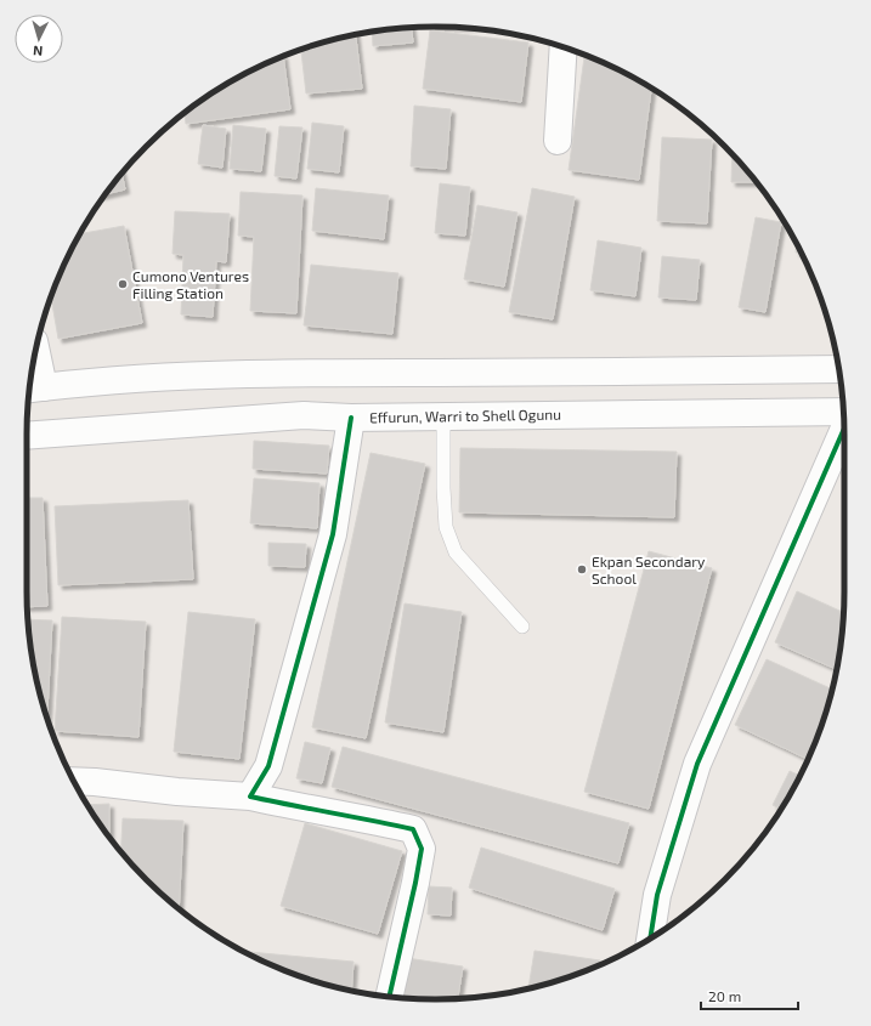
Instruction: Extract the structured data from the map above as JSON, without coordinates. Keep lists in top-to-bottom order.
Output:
{
  "streets": {
    "street": ["Effurun, Warri to Shell Ogunu"]
  },
  "places": ["Cumono Ventures Filling Station", "Ekpan Secondary School"],
  "scale_bar": "20 m",
  "north": "bottom"
}
